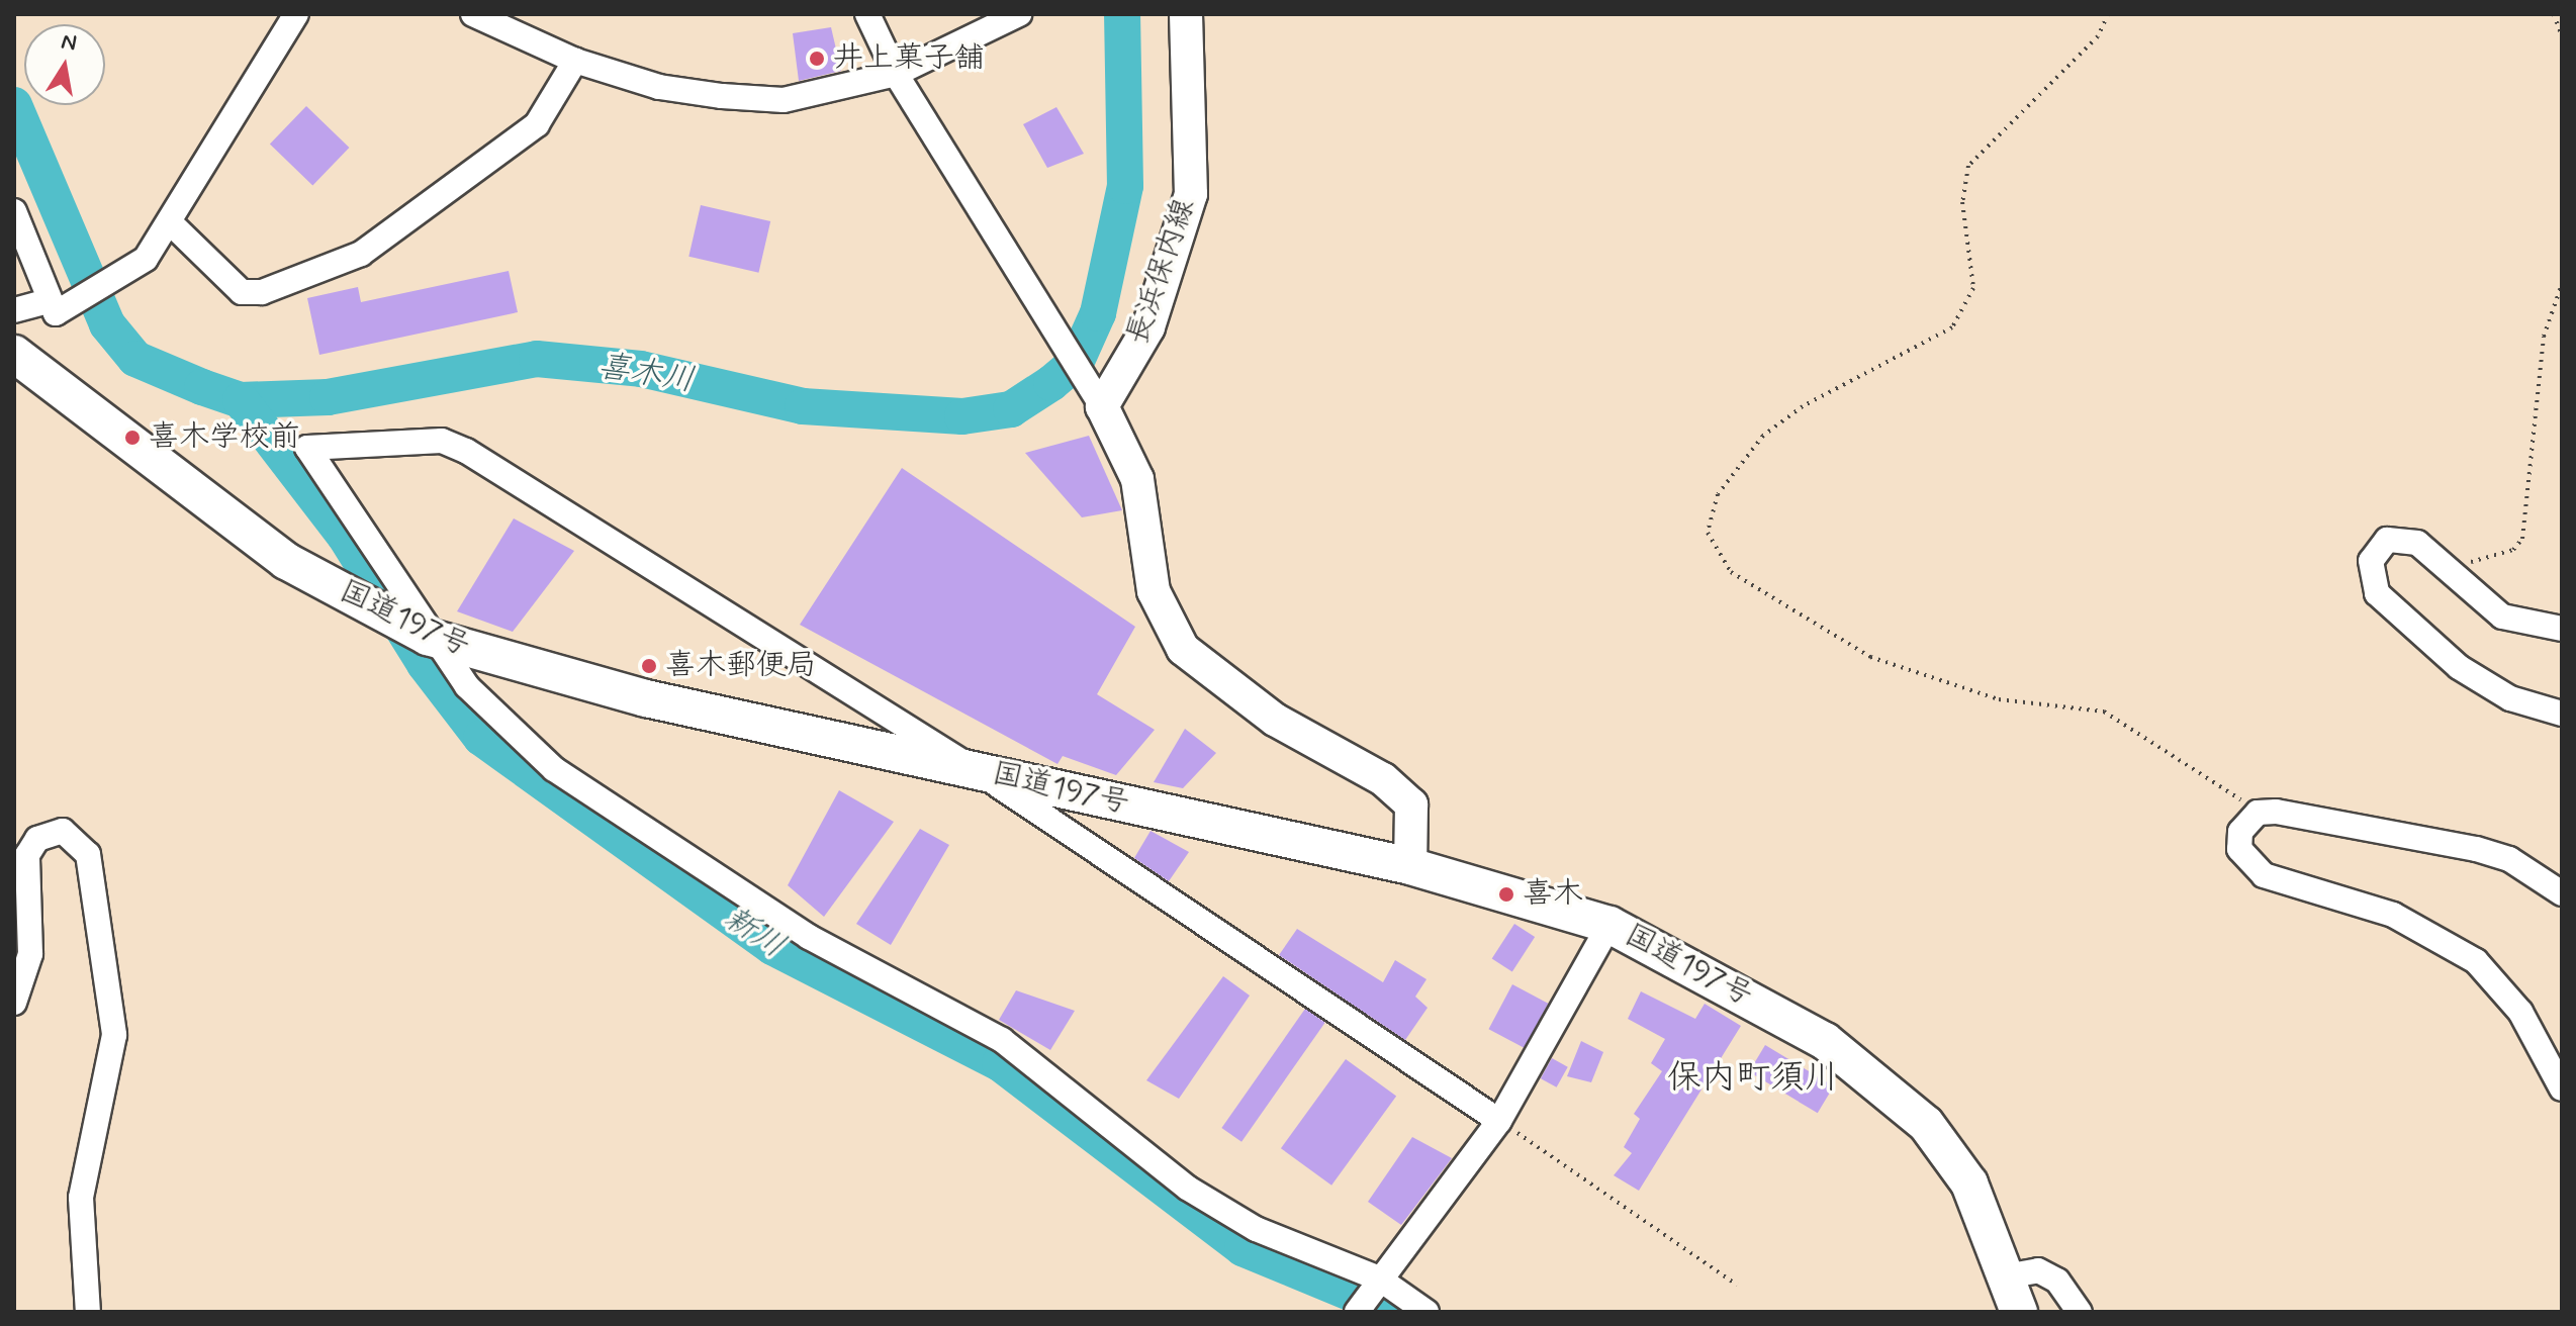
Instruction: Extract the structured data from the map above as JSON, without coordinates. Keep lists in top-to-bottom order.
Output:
{
  "streets": {
    "highway": ["国道197号"],
    "main road": ["長浜保内線"]
  },
  "districts": ["保内町須川"],
  "water": ["喜木川", "新川"],
  "places": [
    "井上菓子舗",
    "喜木学校前",
    "喜木郵便局",
    "喜木"
  ],
  "north": "top"
}
